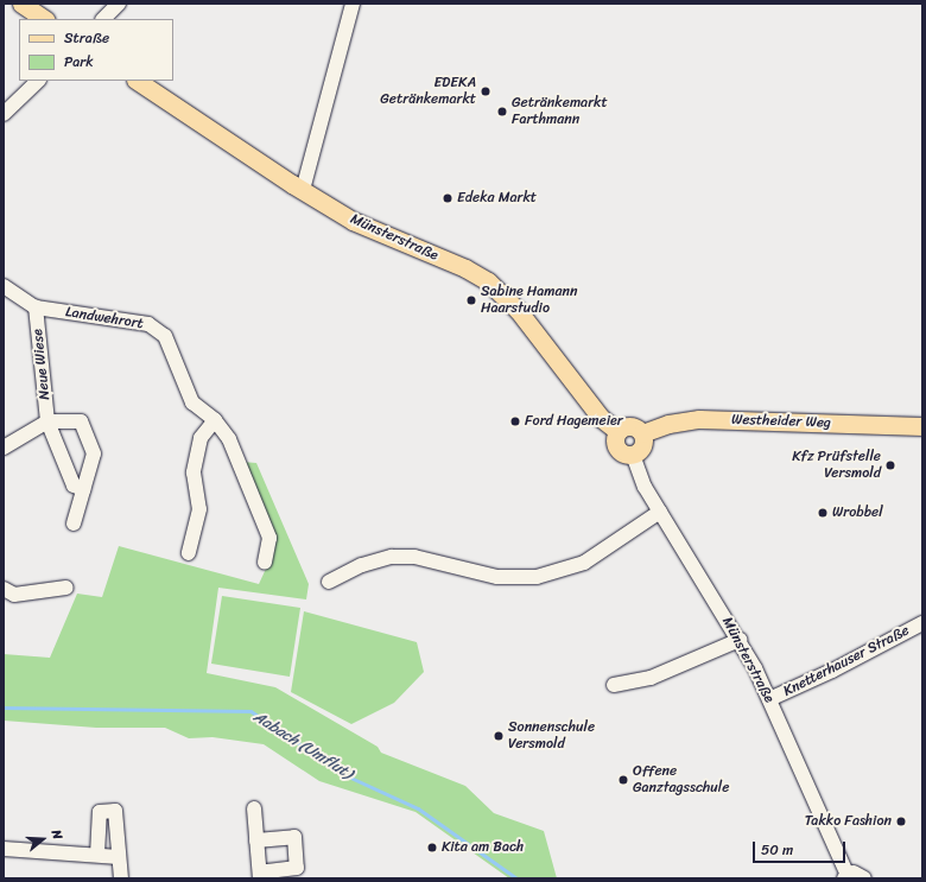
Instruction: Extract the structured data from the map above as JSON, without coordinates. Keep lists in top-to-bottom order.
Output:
{
  "streets": {
    "main road": ["Münsterstraße", "Westheider Weg"],
    "street": ["Landwehrort", "Neue Wiese", "Knetterhauser Straße"]
  },
  "crossings": [
    ["Münsterstraße", "Westheider Weg"],
    ["Münsterstraße", "Knetterhauser Straße"],
    ["Landwehrort", "Neue Wiese"]
  ],
  "water": ["Aabach (Umflut)"],
  "places": [
    "EDEKA Getränkemarkt",
    "Getränkemarkt Farthmann",
    "Edeka Markt",
    "Sabine Hamann Haarstudio",
    "Ford Hagemeier",
    "Kfz Prüfstelle Versmold",
    "Wrobbel",
    "Sonnenschule Versmold",
    "Offene Ganztagsschule",
    "Takko Fashion",
    "Kita am Bach"
  ],
  "legend": ["Straße", "Park"],
  "scale_bar": "50 m",
  "north": "right"
}
